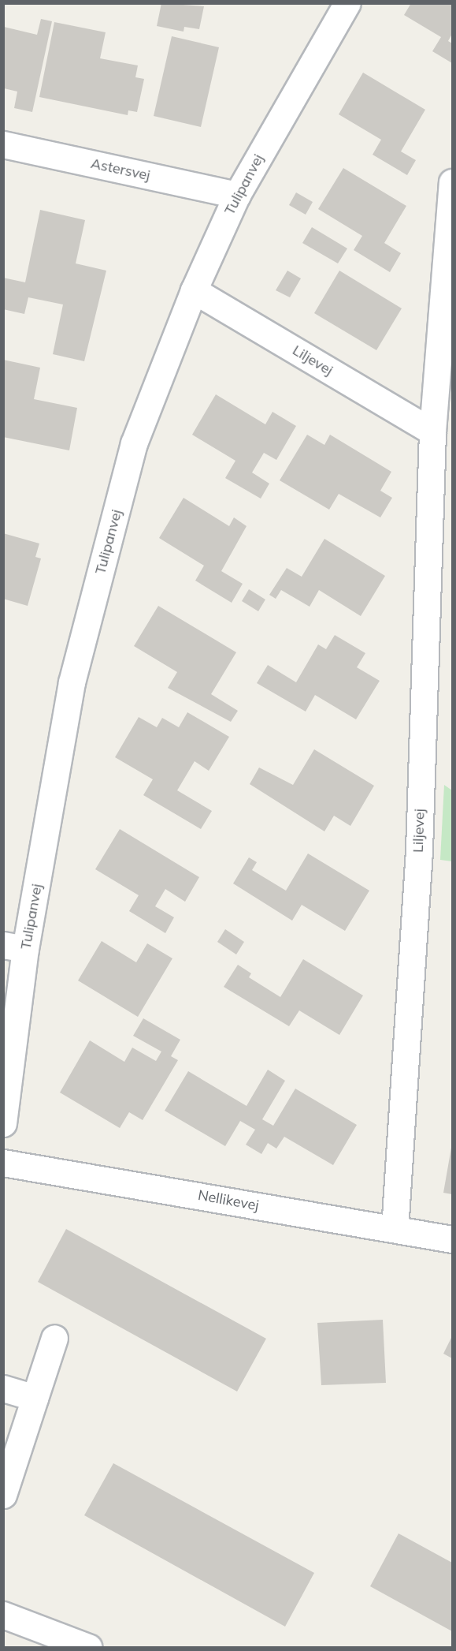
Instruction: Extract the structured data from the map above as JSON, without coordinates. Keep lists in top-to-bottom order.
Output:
{
  "streets": {
    "street": [
      "Astersvej",
      "Tulipanvej",
      "Liljevej",
      "Nellikevej"
    ]
  },
  "crossings": [
    ["Astersvej", "Tulipanvej"],
    ["Tulipanvej", "Liljevej"],
    ["Liljevej", "Nellikevej"]
  ]
}
